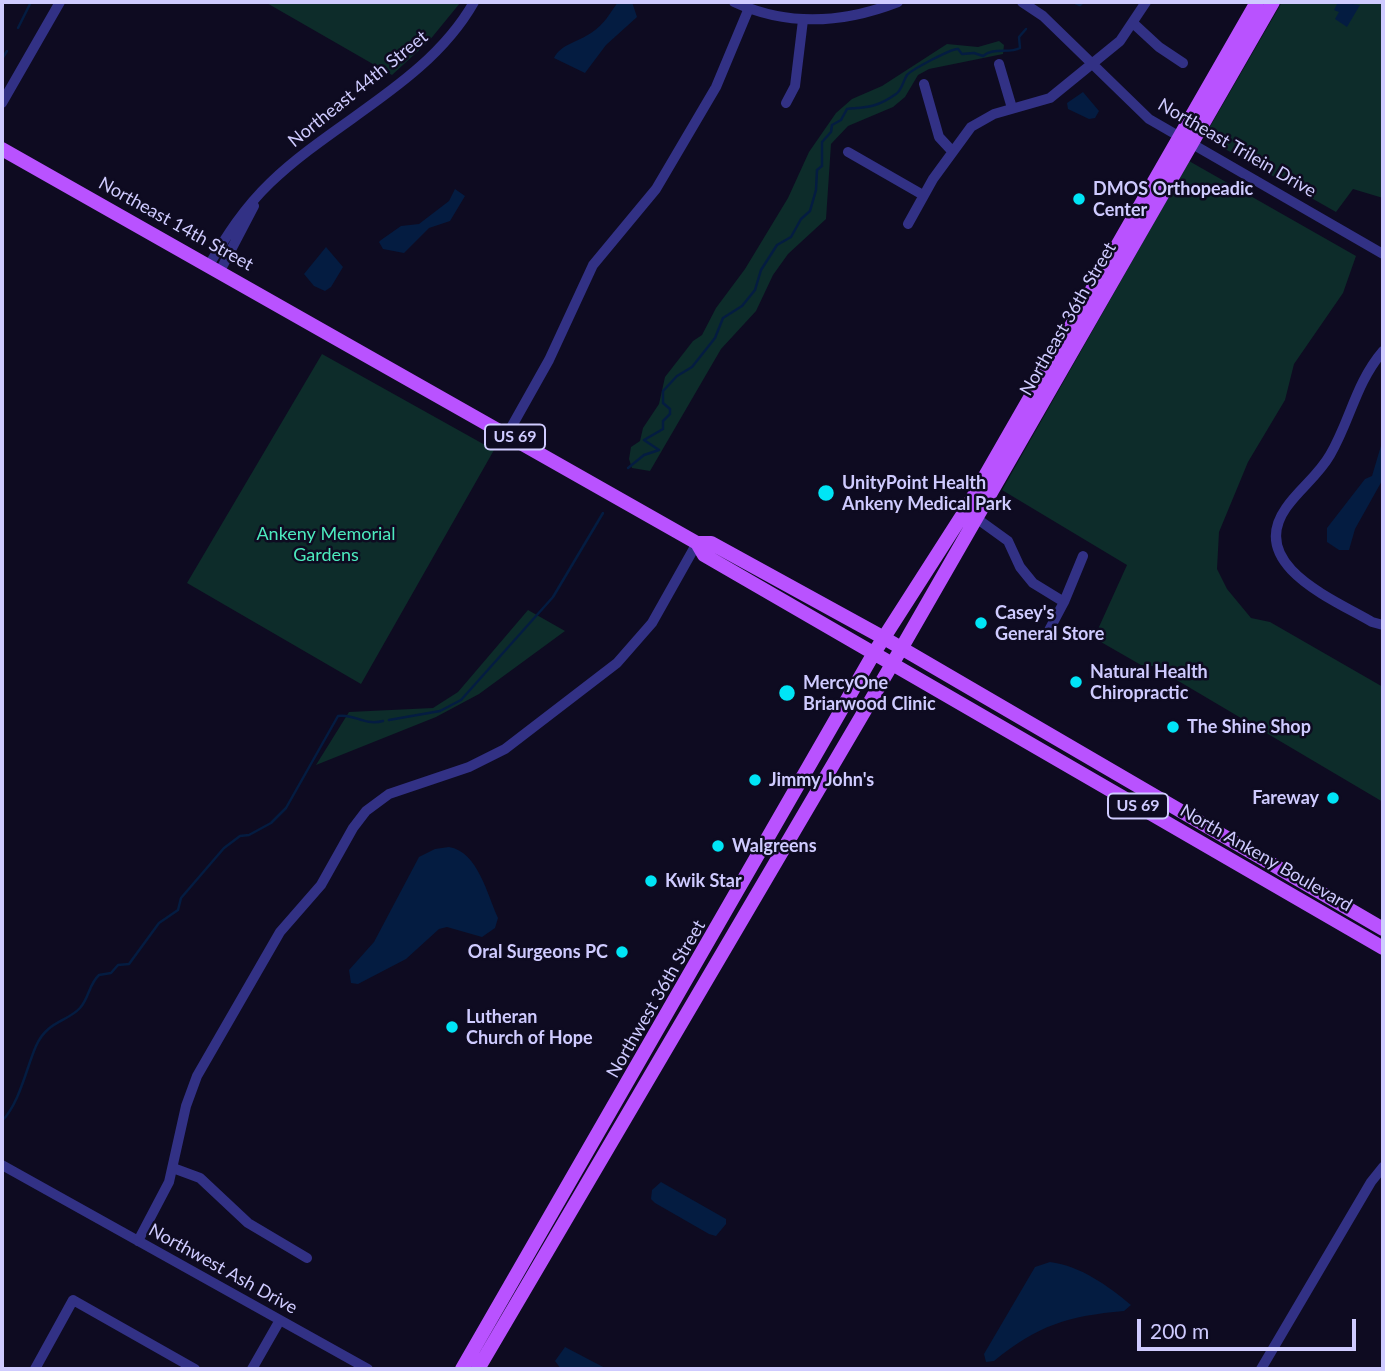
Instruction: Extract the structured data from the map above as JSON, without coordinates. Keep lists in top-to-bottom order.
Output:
{
  "streets": {
    "main road": [
      "Northeast 14th Street",
      "Northeast 36th Street",
      "US 69",
      "North Ankeny Boulevard",
      "Northwest 36th Street"
    ],
    "street": ["Northeast 44th Street", "Northeast Trilein Drive", "Northwest Ash Drive"]
  },
  "crossings": [
    ["Northeast 44th Street", "Northeast 14th Street"],
    ["Northeast Trilein Drive", "Northeast 36th Street"],
    ["Northeast 14th Street", "North Ankeny Boulevard"],
    ["Northeast 36th Street", "North Ankeny Boulevard"],
    ["Northeast 36th Street", "Northwest 36th Street"],
    ["North Ankeny Boulevard", "Northwest 36th Street"]
  ],
  "parks": ["Ankeny Memorial Gardens"],
  "places": [
    "DMOS Orthopeadic Center",
    "UnityPoint Health Ankeny Medical Park",
    "Casey's General Store",
    "Natural Health Chiropractic",
    "MercyOne Briarwood Clinic",
    "The Shine Shop",
    "Jimmy John's",
    "Fareway",
    "Walgreens",
    "Kwik Star",
    "Oral Surgeons PC",
    "Lutheran Church of Hope"
  ],
  "scale_bar": "200 m"
}
